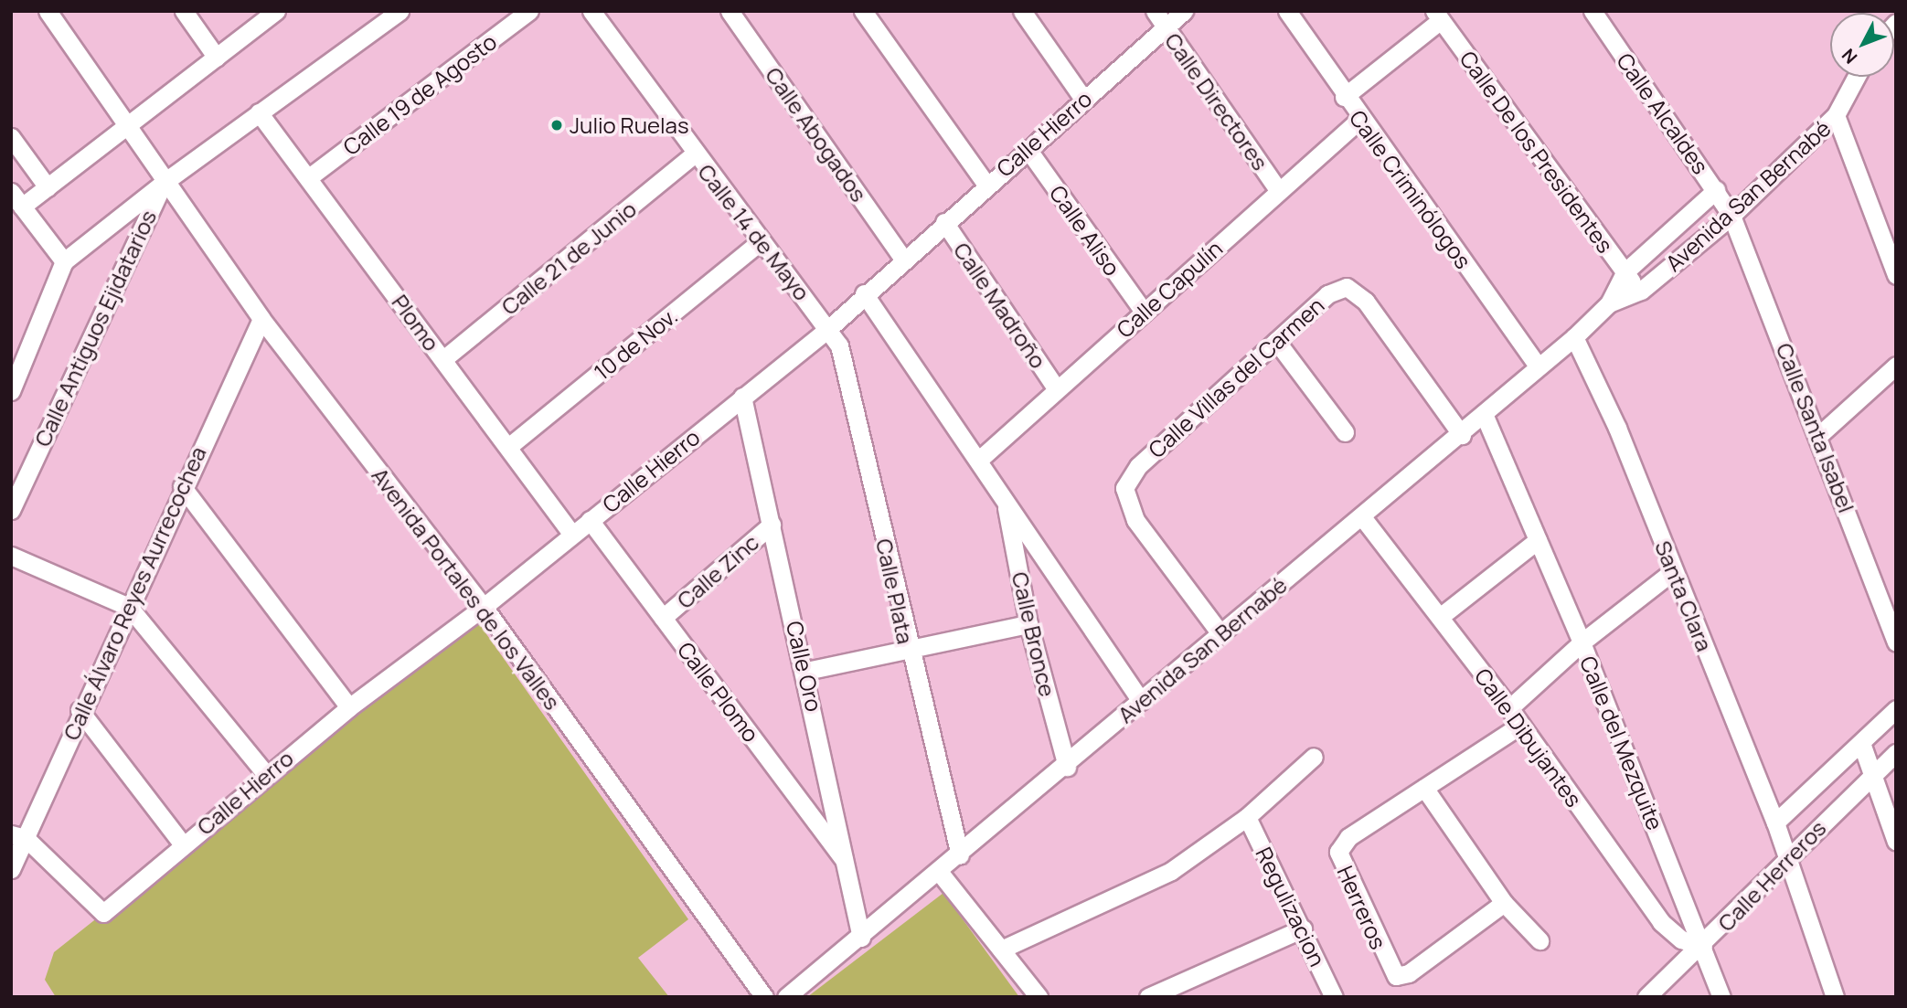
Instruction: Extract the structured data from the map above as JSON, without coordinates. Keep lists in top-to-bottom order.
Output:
{
  "streets": {
    "street": [
      "Calle 19 de Agosto",
      "Calle Directores",
      "Calle Alcaldes",
      "Calle Hierro",
      "Calle Abogados",
      "Calle De los Presidentes",
      "Calle Criminólogos",
      "Avenida San Bernabé",
      "Calle Aliso",
      "Calle 14 de Mayo",
      "Calle 21 de Junio",
      "Calle Capulín",
      "Calle Madroño",
      "Plomo",
      "Calle Antiguos Ejidatarios",
      "10 de Nov.",
      "Calle Villas del Carmen",
      "Calle Santa Isabel",
      "Calle Zinc",
      "Avenida Portales de los Valles",
      "Calle Plata",
      "Calle Álvaro Reyes Aurrecochea",
      "Santa Clara",
      "Calle Bronce",
      "Calle Oro",
      "Calle Plomo",
      "Calle Dibujantes",
      "Calle del Mezquite",
      "Calle Herreros",
      "Regulizacion",
      "Herreros"
    ]
  },
  "crossings": [
    ["Calle 19 de Agosto", "Plomo"],
    ["Calle Directores", "Calle Hierro"],
    ["Calle Directores", "Calle Capulín"],
    ["Calle Alcaldes", "Avenida San Bernabé"],
    ["Calle Alcaldes", "Calle Santa Isabel"],
    ["Calle Hierro", "Calle Abogados"],
    ["Calle Hierro", "Calle Aliso"],
    ["Calle Hierro", "Calle 14 de Mayo"],
    ["Calle Hierro", "Calle Madroño"],
    ["Calle Hierro", "Plomo"],
    ["Calle Hierro", "Avenida Portales de los Valles"],
    ["Calle Hierro", "Calle Plata"],
    ["Calle Hierro", "Calle Álvaro Reyes Aurrecochea"],
    ["Calle Hierro", "Calle Bronce"],
    ["Calle Hierro", "Calle Oro"],
    ["Calle Hierro", "Calle Plomo"],
    ["Calle De los Presidentes", "Avenida San Bernabé"],
    ["Calle Criminólogos", "Avenida San Bernabé"],
    ["Calle Criminólogos", "Calle Capulín"],
    ["Avenida San Bernabé", "Calle Villas del Carmen"],
    ["Avenida San Bernabé", "Calle Santa Isabel"],
    ["Avenida San Bernabé", "Calle Plata"],
    ["Avenida San Bernabé", "Santa Clara"],
    ["Avenida San Bernabé", "Calle Bronce"],
    ["Avenida San Bernabé", "Calle Oro"],
    ["Avenida San Bernabé", "Calle Dibujantes"],
    ["Avenida San Bernabé", "Calle del Mezquite"],
    ["Calle Aliso", "Calle Capulín"],
    ["Calle 14 de Mayo", "Calle 21 de Junio"],
    ["Calle 14 de Mayo", "10 de Nov."],
    ["Calle 14 de Mayo", "Calle Plata"],
    ["Calle 21 de Junio", "Plomo"],
    ["Calle Capulín", "Calle Madroño"],
    ["Calle Capulín", "Calle Bronce"],
    ["Plomo", "Calle Antiguos Ejidatarios"],
    ["Plomo", "10 de Nov."],
    ["Calle Antiguos Ejidatarios", "Avenida Portales de los Valles"],
    ["Calle Zinc", "Calle Oro"],
    ["Calle Zinc", "Calle Plomo"],
    ["Avenida Portales de los Valles", "Calle Álvaro Reyes Aurrecochea"],
    ["Santa Clara", "Calle Herreros"],
    ["Calle Oro", "Calle Plomo"],
    ["Calle Dibujantes", "Calle del Mezquite"],
    ["Calle Dibujantes", "Calle Herreros"],
    ["Calle Dibujantes", "Herreros"],
    ["Calle del Mezquite", "Calle Herreros"]
  ],
  "places": ["Julio Ruelas"],
  "north": "bottom left"
}
